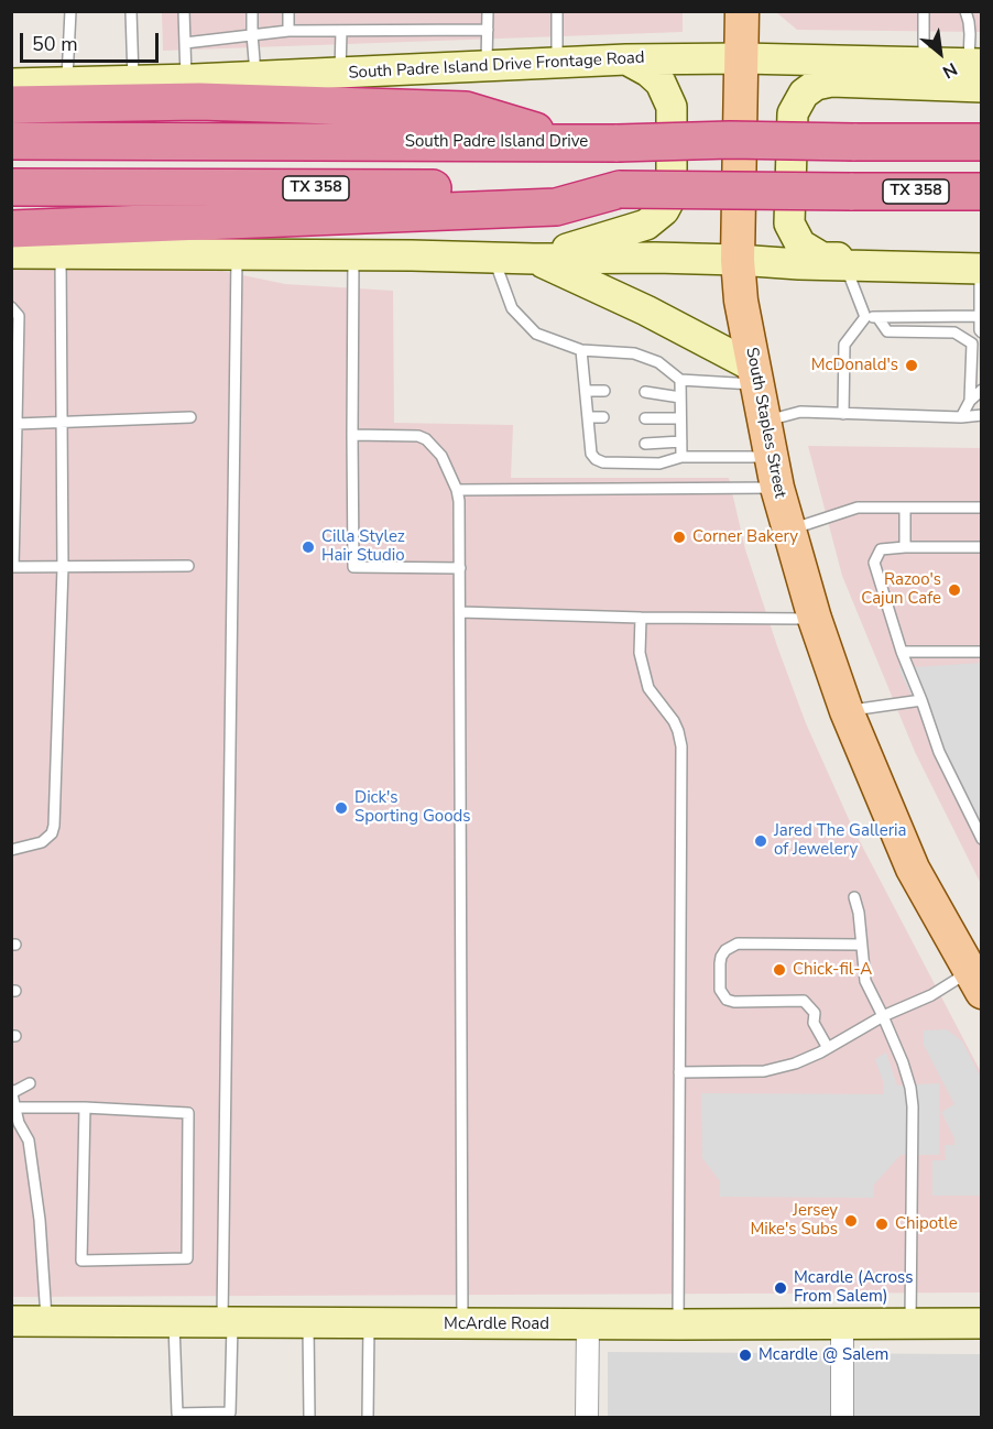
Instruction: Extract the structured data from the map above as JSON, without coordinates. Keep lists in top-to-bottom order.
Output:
{
  "streets": {
    "highway": ["South Padre Island Drive", "TX 358"],
    "main road": ["South Padre Island Drive Frontage Road", "South Staples Street", "McArdle Road"]
  },
  "crossings": [
    ["South Padre Island Drive Frontage Road", "South Staples Street"]
  ],
  "places": [
    "McDonald's",
    "Corner Bakery",
    "Cilla Stylez Hair Studio",
    "Razoo's Cajun Cafe",
    "Dick's Sporting Goods",
    "Jared The Galleria of Jewelery",
    "Chick-fil-A",
    "Jersey Mike's Subs",
    "Chipotle",
    "Mcardle (Across From Salem)",
    "Mcardle @ Salem"
  ],
  "scale_bar": "50 m",
  "north": "bottom right"
}
